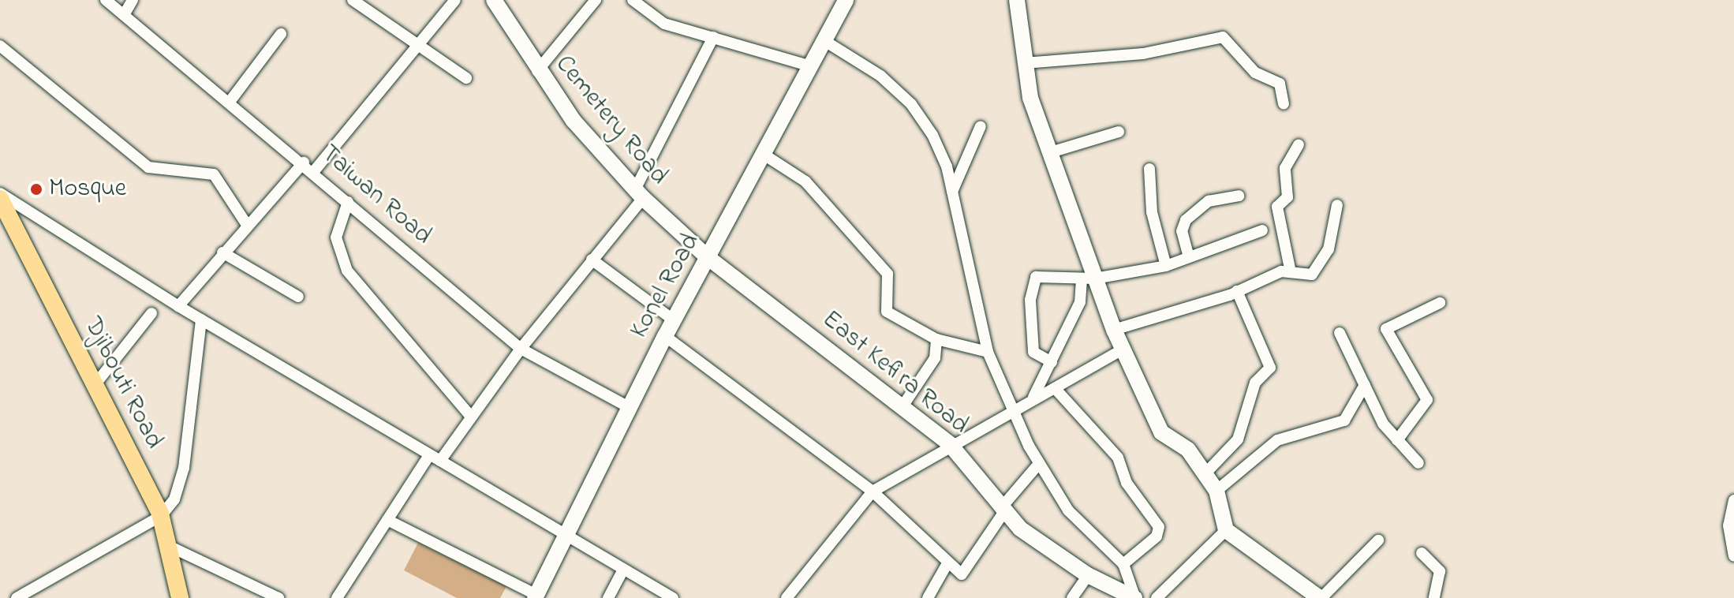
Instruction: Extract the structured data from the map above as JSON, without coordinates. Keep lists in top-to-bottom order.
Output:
{
  "streets": {
    "main road": [
      "Cemetery Road",
      "Konel Road",
      "East Kefira Road",
      "Djibouti Road"
    ],
    "street": ["Taiwan Road"]
  },
  "crossings": [
    ["Cemetery Road", "Konel Road"],
    ["Cemetery Road", "East Kefira Road"],
    ["Taiwan Road", "Konel Road"],
    ["Konel Road", "East Kefira Road"]
  ],
  "places": ["Mosque"]
}
